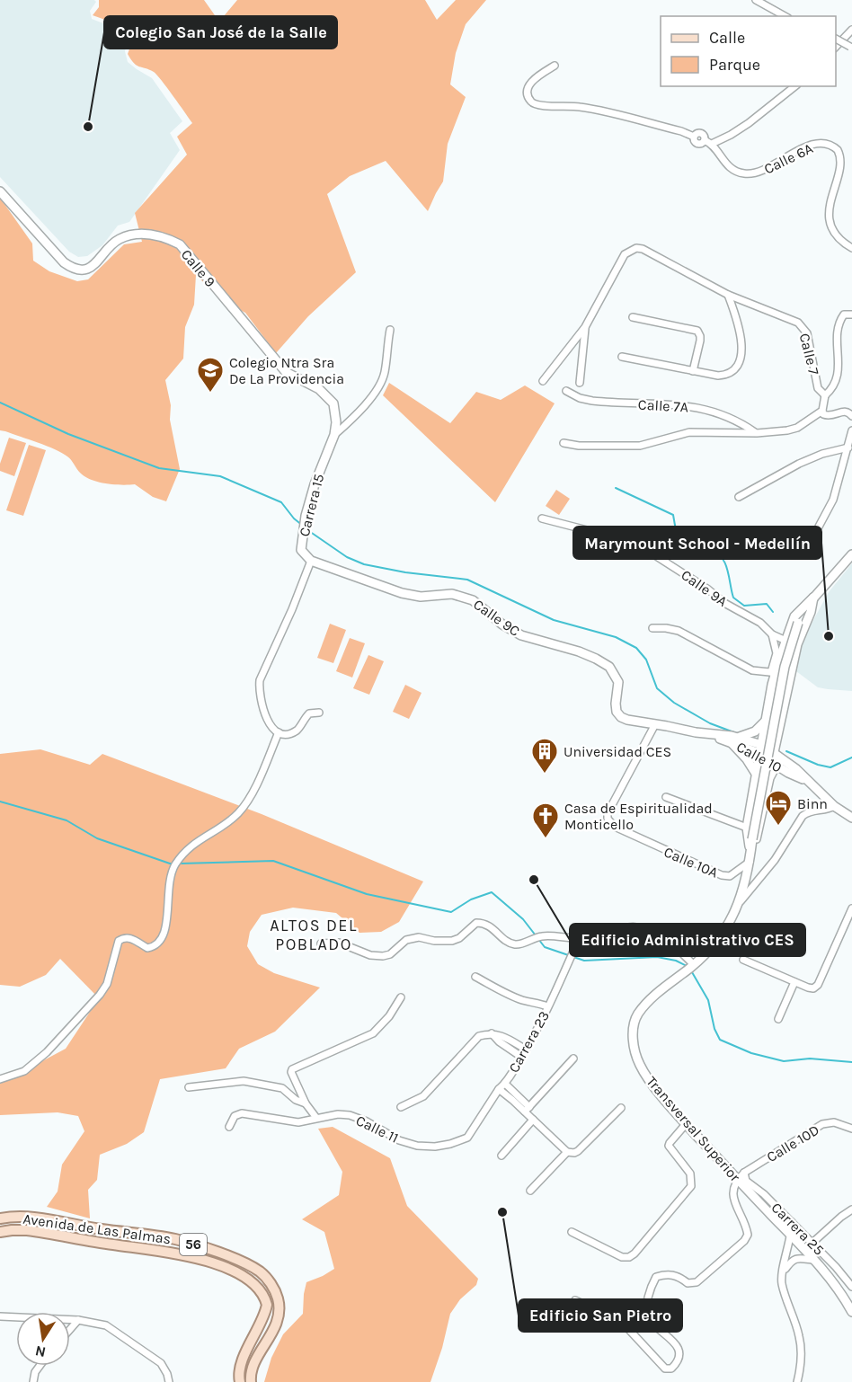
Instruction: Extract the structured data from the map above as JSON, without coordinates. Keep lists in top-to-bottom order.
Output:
{
  "streets": {
    "main road": [
      "Calle 9",
      "Carrera 15",
      "Calle 9C",
      "Calle 10",
      "Transversal Superior",
      "Avenida de Las Palmas",
      "56"
    ],
    "street": [
      "Calle 6A",
      "Calle 7",
      "Calle 7A",
      "Calle 9A",
      "Calle 10A",
      "Carrera 23",
      "Calle 11",
      "Calle 10D",
      "Carrera 25"
    ]
  },
  "crossings": [
    ["Calle 9", "Carrera 15"],
    ["Carrera 15", "Calle 9C"],
    ["Calle 9C", "Calle 10"],
    ["Calle 10", "Calle 10A"],
    ["Calle 10A", "Transversal Superior"],
    ["Carrera 23", "Calle 11"],
    ["Transversal Superior", "Calle 10D"],
    ["Calle 10D", "Carrera 25"]
  ],
  "districts": ["ALTOS DEL POBLADO"],
  "places": {
    "other": [
      "Colegio San José de la Salle",
      "Marymount School - Medellín",
      "Edificio Administrativo CES",
      "Edificio San Pietro"
    ],
    "school or university": ["Colegio Ntra Sra De La Providencia"],
    "building": ["Universidad CES"],
    "hotel": ["Binn"],
    "church": ["Casa de Espiritualidad Monticello"]
  },
  "legend": ["Calle", "Parque"],
  "north": "bottom"
}
